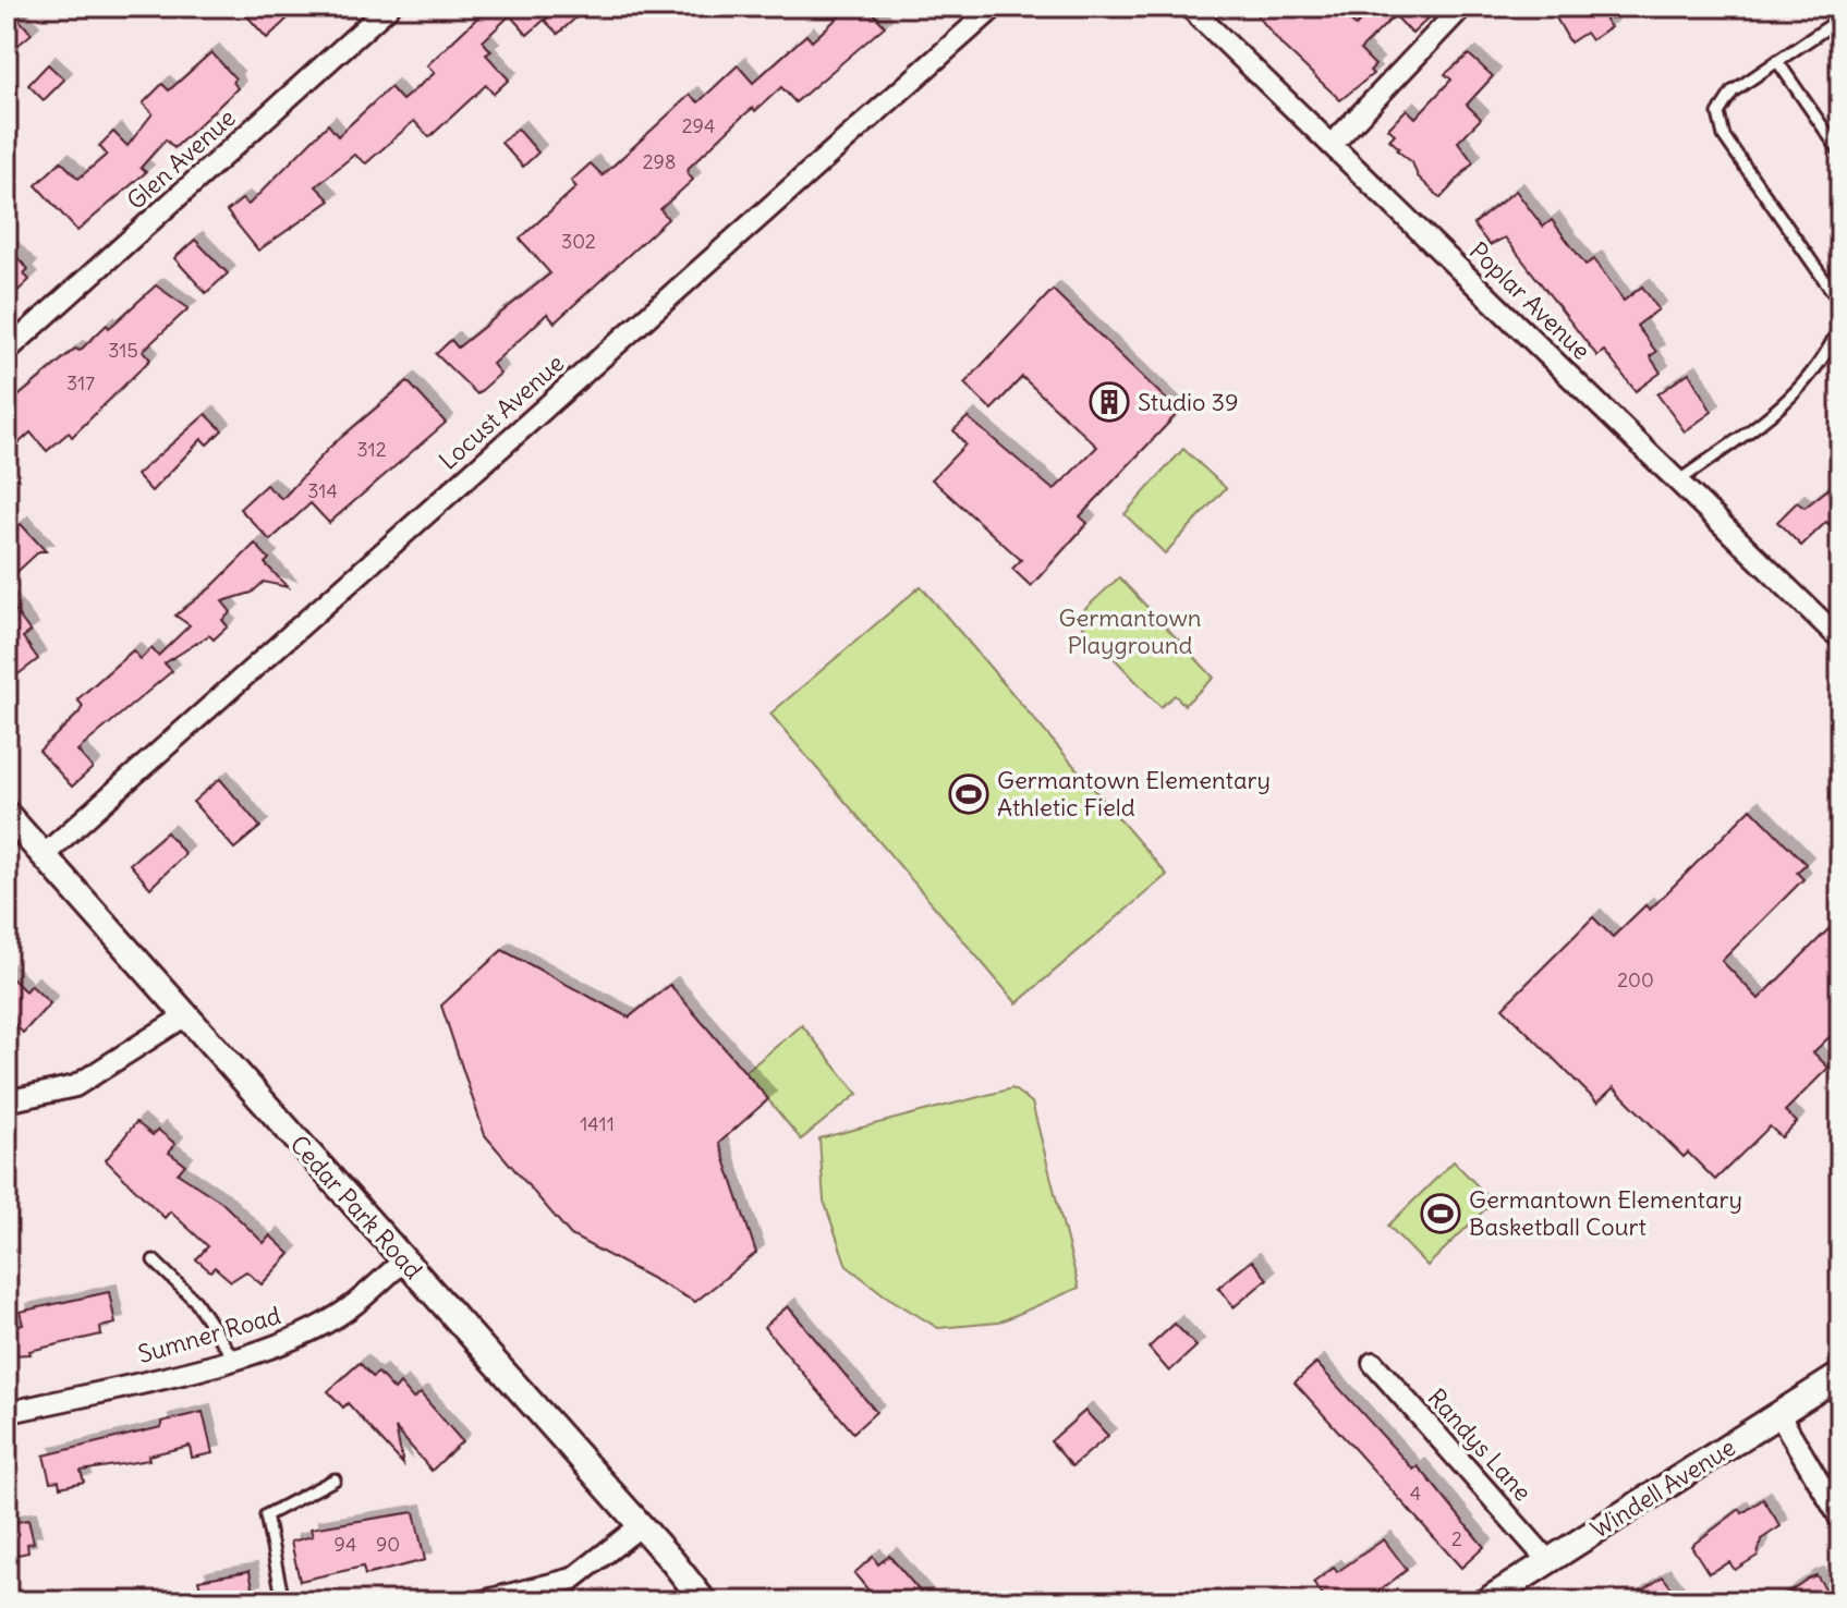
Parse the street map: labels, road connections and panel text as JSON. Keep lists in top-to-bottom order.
{
  "streets": {
    "street": [
      "Glen Avenue",
      "Poplar Avenue",
      "Locust Avenue",
      "Cedar Park Road",
      "Sumner Road",
      "Randys Lane",
      "Windell Avenue"
    ]
  },
  "crossings": [
    ["Locust Avenue", "Cedar Park Road"],
    ["Cedar Park Road", "Sumner Road"],
    ["Randys Lane", "Windell Avenue"]
  ],
  "parks": ["Germantown Playground"],
  "places": {
    "building": ["Studio 39"],
    "sports": ["Germantown Elementary Athletic Field", "Germantown Elementary Basketball Court"]
  },
  "house_numbers": [
    "294",
    "298",
    "302",
    "315",
    "317",
    "312",
    "314",
    "200",
    "1411",
    "4",
    "2",
    "94",
    "90"
  ]
}
